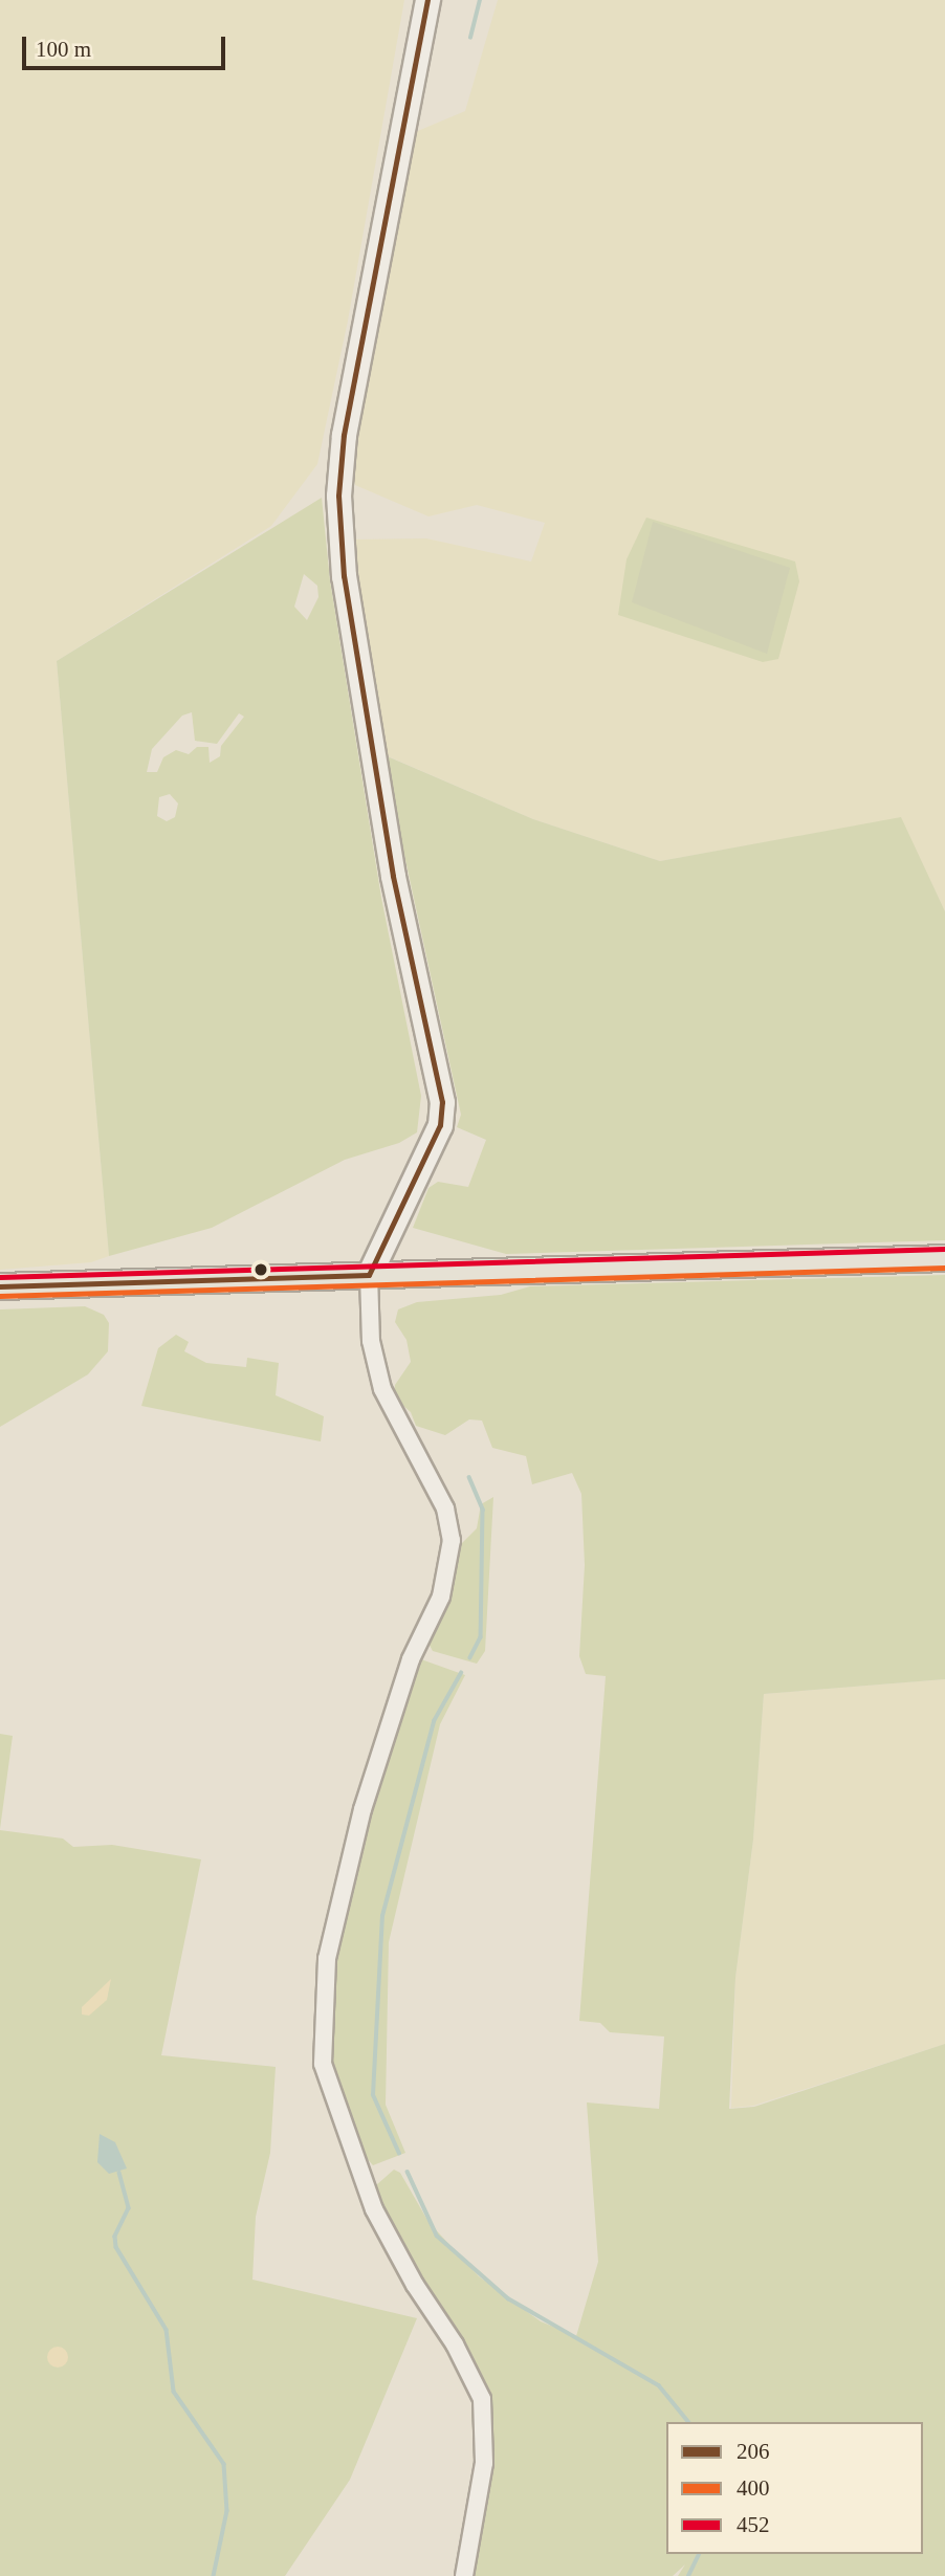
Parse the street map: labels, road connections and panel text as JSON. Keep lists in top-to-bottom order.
{
  "lines": ["transit line 206", "transit line 452", "transit line 400"],
  "legend": ["206", "400", "452"],
  "scale_bar": "100 m"
}
